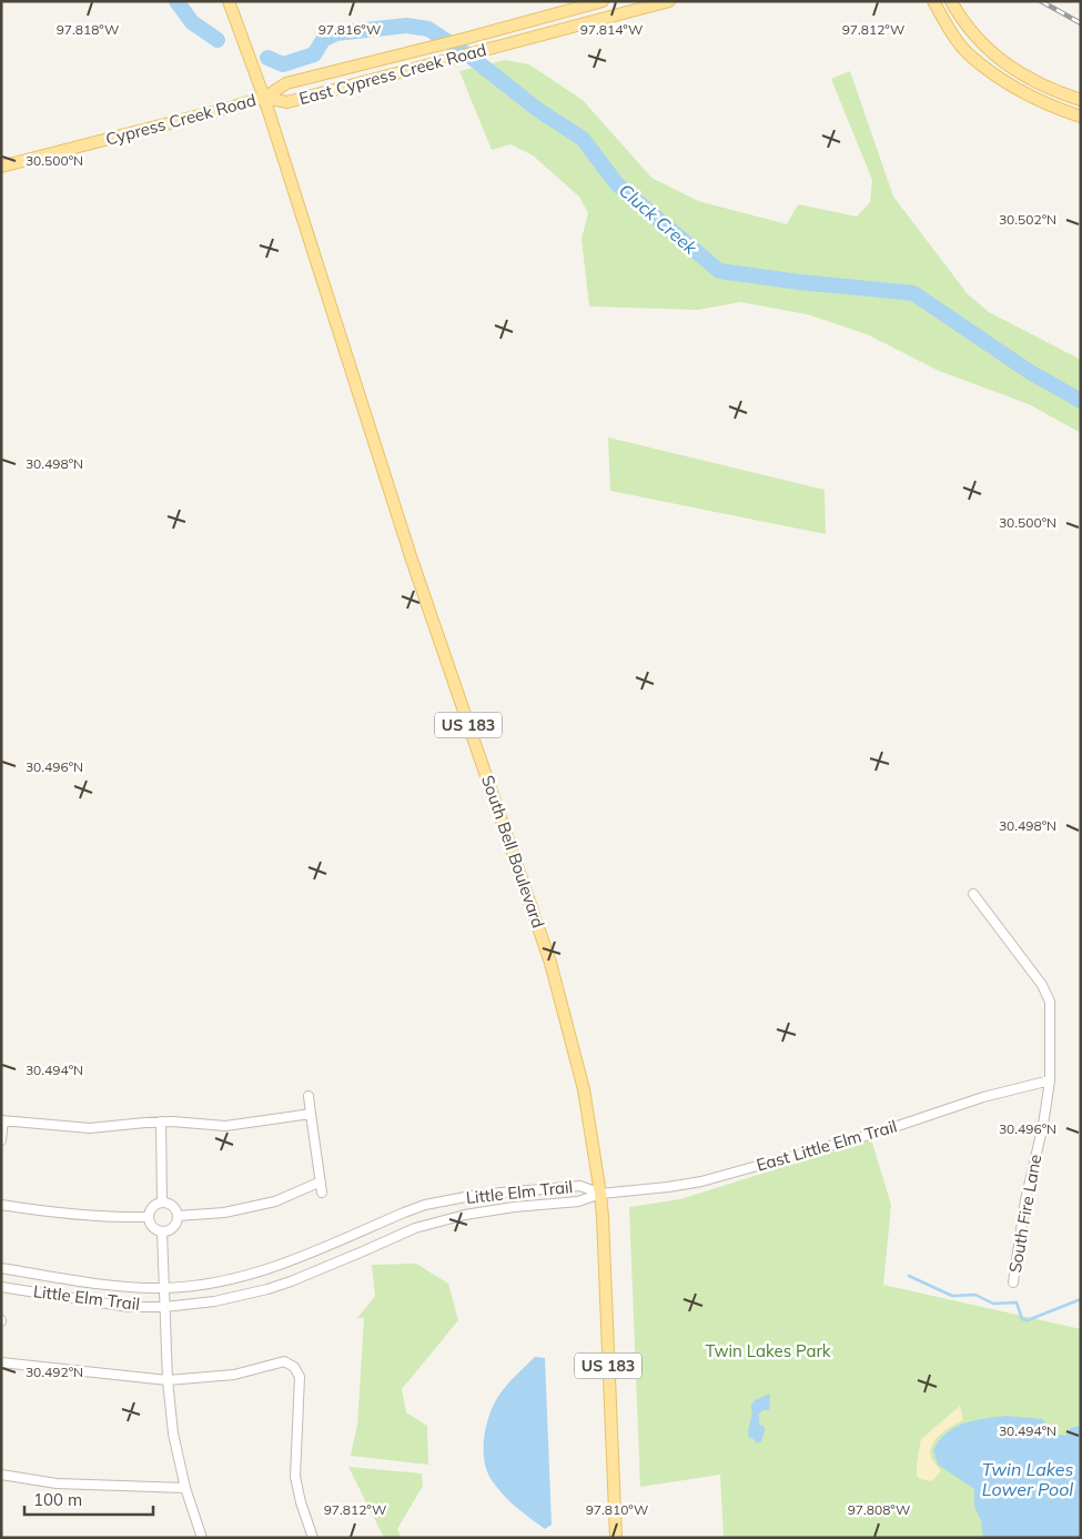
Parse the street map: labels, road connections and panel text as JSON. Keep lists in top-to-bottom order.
{
  "streets": {
    "main road": [
      "East Cypress Creek Road",
      "Cypress Creek Road",
      "US 183",
      "South Bell Boulevard"
    ],
    "street": ["East Little Elm Trail", "Little Elm Trail", "South Fire Lane"]
  },
  "crossings": [
    ["East Cypress Creek Road", "Cypress Creek Road"],
    ["East Cypress Creek Road", "US 183"],
    ["East Cypress Creek Road", "South Bell Boulevard"],
    ["Cypress Creek Road", "US 183"],
    ["Cypress Creek Road", "South Bell Boulevard"],
    ["US 183", "South Bell Boulevard"],
    ["South Bell Boulevard", "East Little Elm Trail"],
    ["South Bell Boulevard", "Little Elm Trail"],
    ["East Little Elm Trail", "Little Elm Trail"],
    ["East Little Elm Trail", "South Fire Lane"]
  ],
  "water": ["Cluck Creek", "Twin Lakes Lower Pool"],
  "parks": ["Twin Lakes Park"],
  "scale_bar": "100 m",
  "coordinates": [
    "97.818°W",
    "97.816°W",
    "97.814°W",
    "97.812°W",
    "30.500°N",
    "30.502°N",
    "30.498°N",
    "30.496°N",
    "30.494°N",
    "30.492°N",
    "97.810°W",
    "97.808°W"
  ]
}
